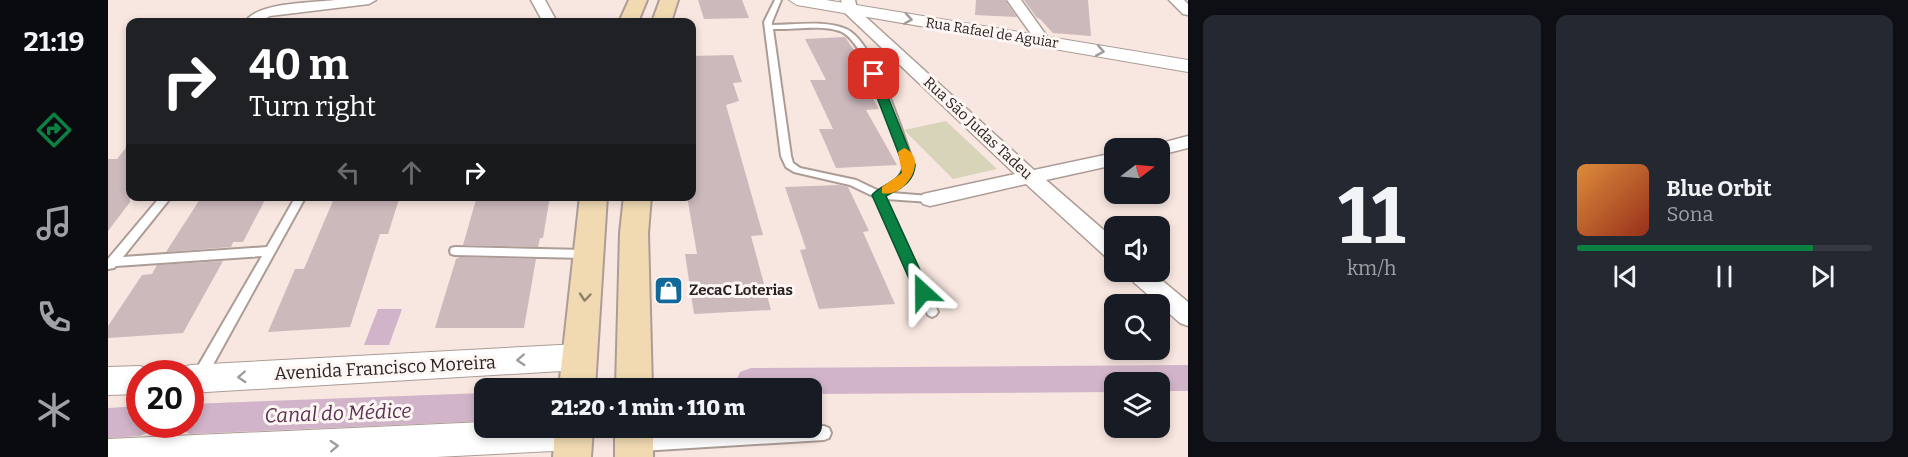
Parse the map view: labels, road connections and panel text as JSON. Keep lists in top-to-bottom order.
{
  "streets": {
    "street": ["Rua Rafael de Aguiar", "Rua São Judas Tadeu", "Avenida Francisco Moreira"]
  },
  "crossings": [
    ["Rua Rafael de Aguiar", "Rua São Judas Tadeu"]
  ],
  "water": ["Canal do Médice"],
  "places": {
    "shop": ["ZecaC Loterias"]
  },
  "north": "right",
  "page": {
    "tabs": "21:19",
    "tile": ["11", "km/h"],
    "turn": ["40 m", "Turn right"],
    "song": ["Blue Orbit", "Sona"],
    "limit": "20",
    "trip": "21:20 · 1 min · 110 m"
  }
}
